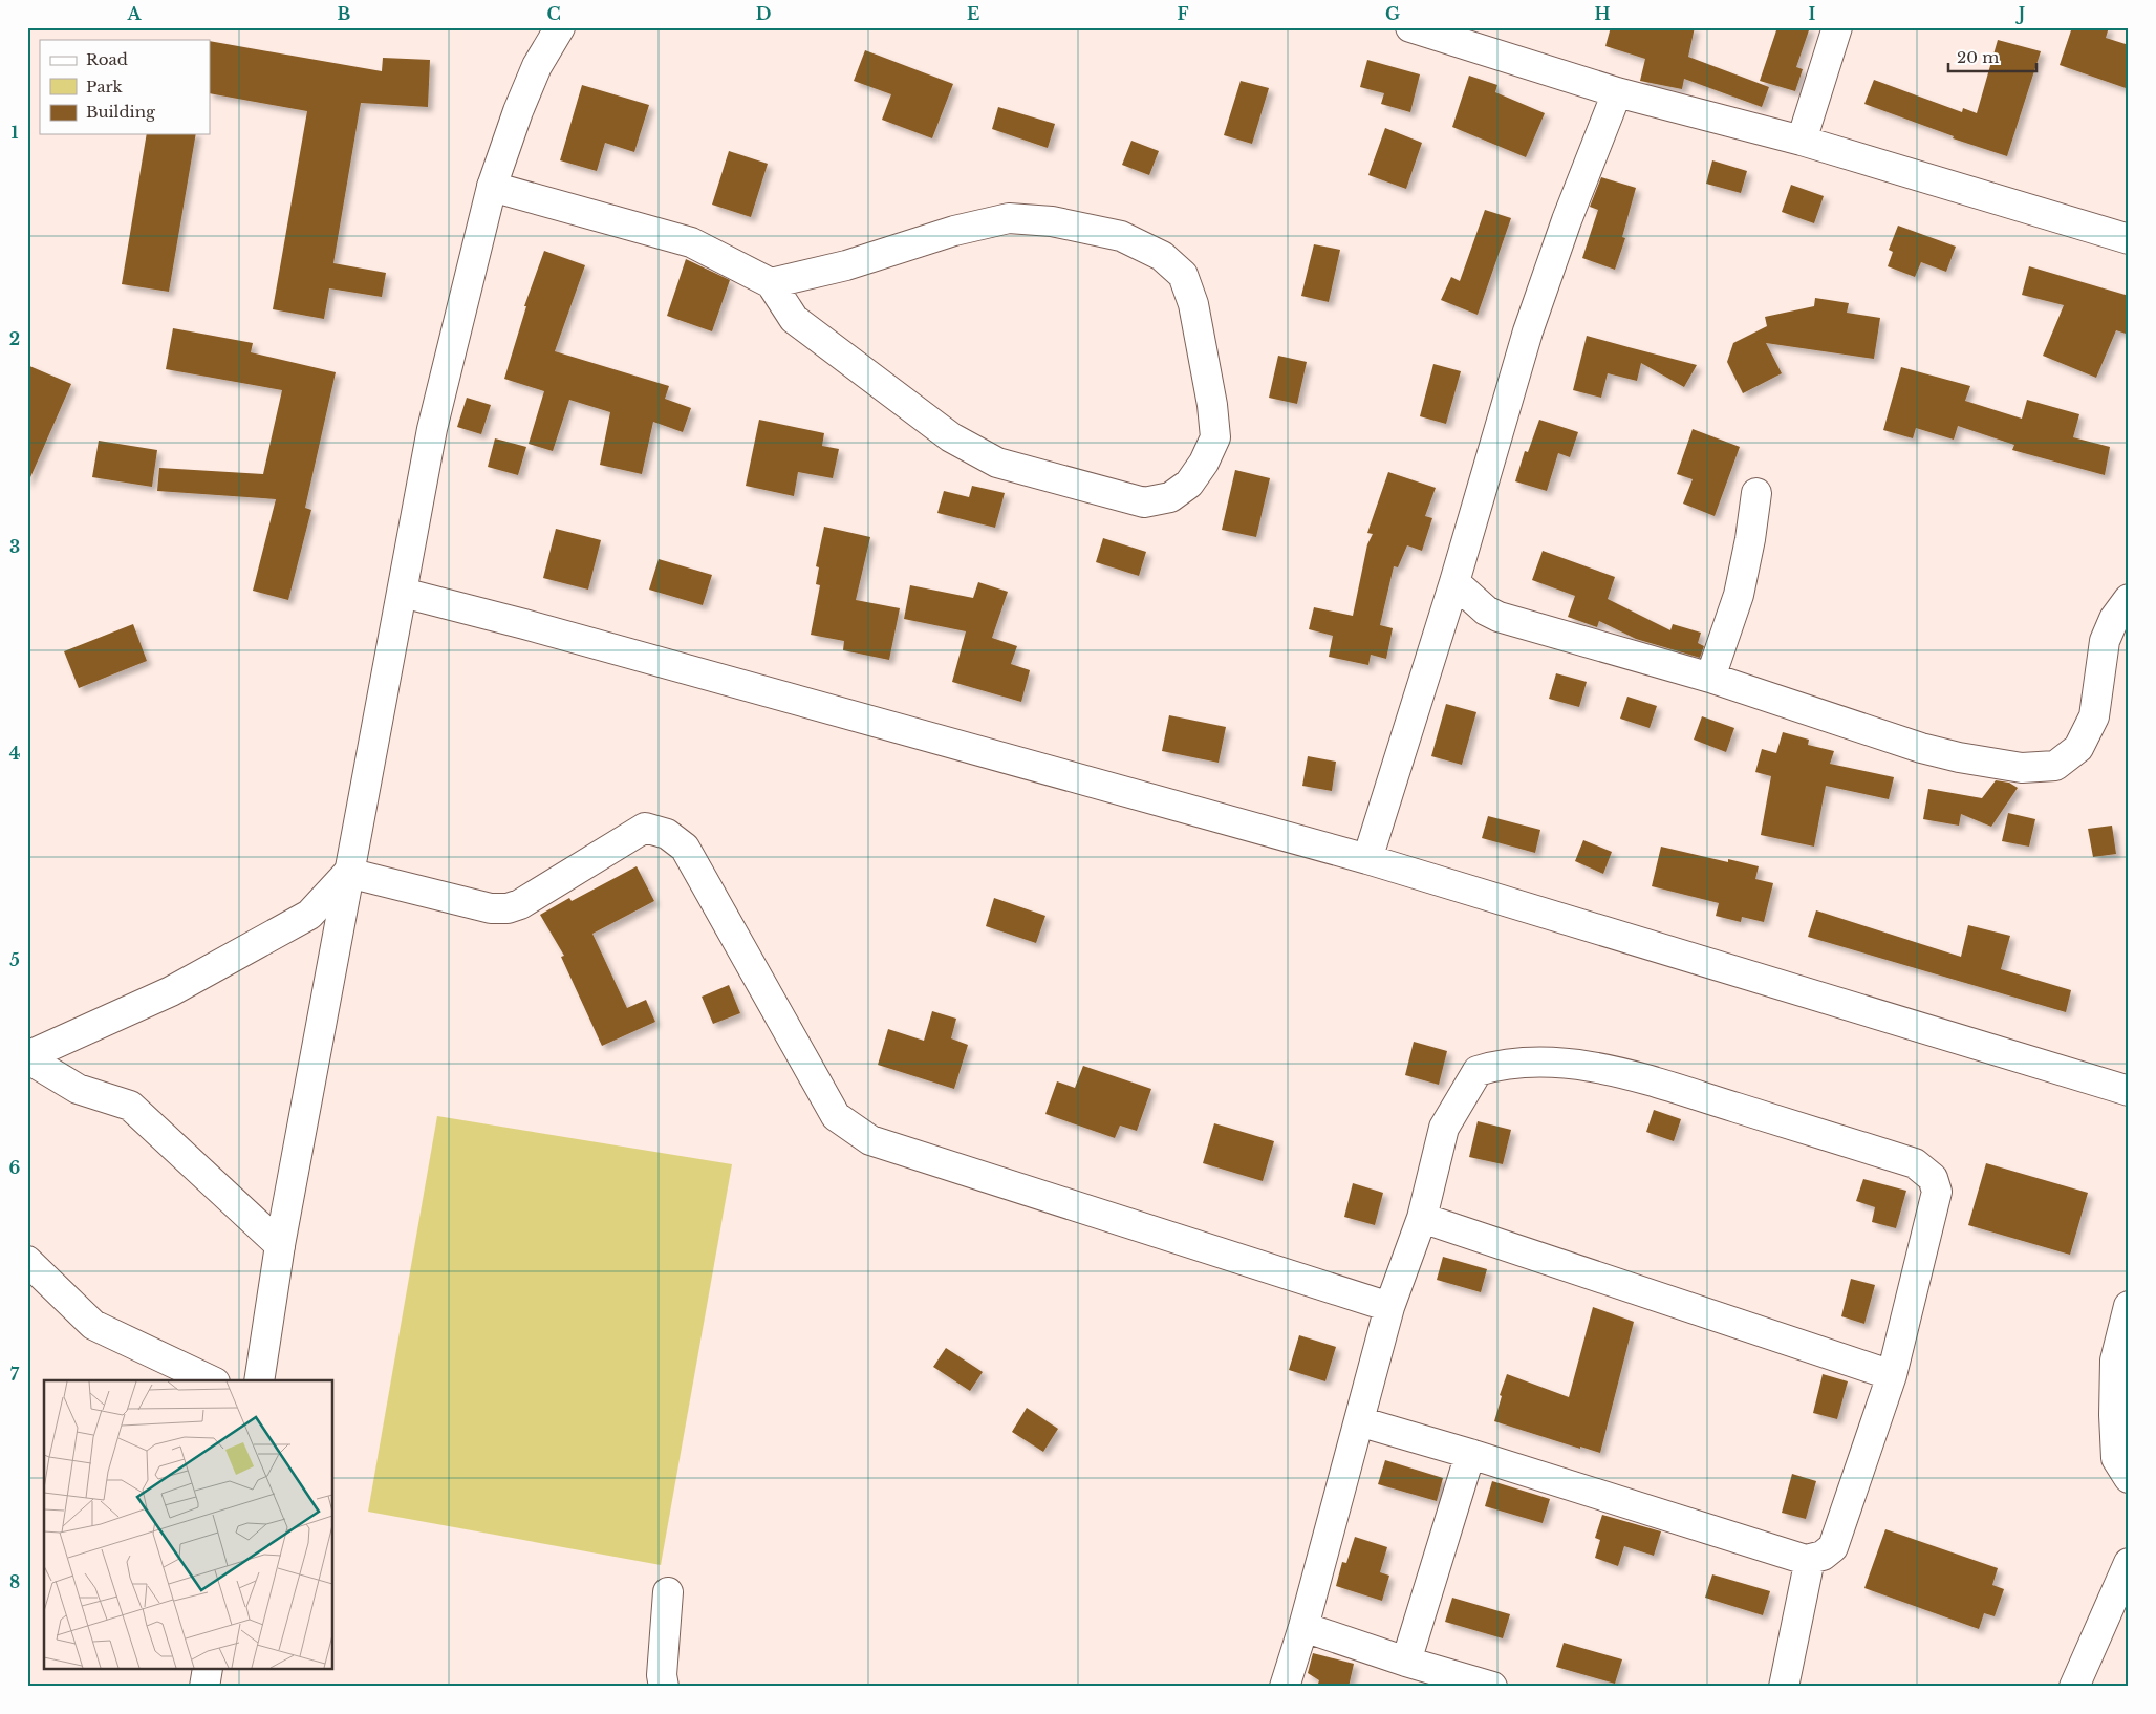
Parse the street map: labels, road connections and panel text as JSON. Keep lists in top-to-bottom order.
{
  "legend": ["Road", "Park", "Building"],
  "scale_bar": "20 m",
  "grid": {
    "columns": [
      "A",
      "B",
      "C",
      "D",
      "E",
      "F",
      "G",
      "H",
      "I",
      "J"
    ],
    "rows": [
      "1",
      "2",
      "3",
      "4",
      "5",
      "6",
      "7",
      "8"
    ]
  }
}
